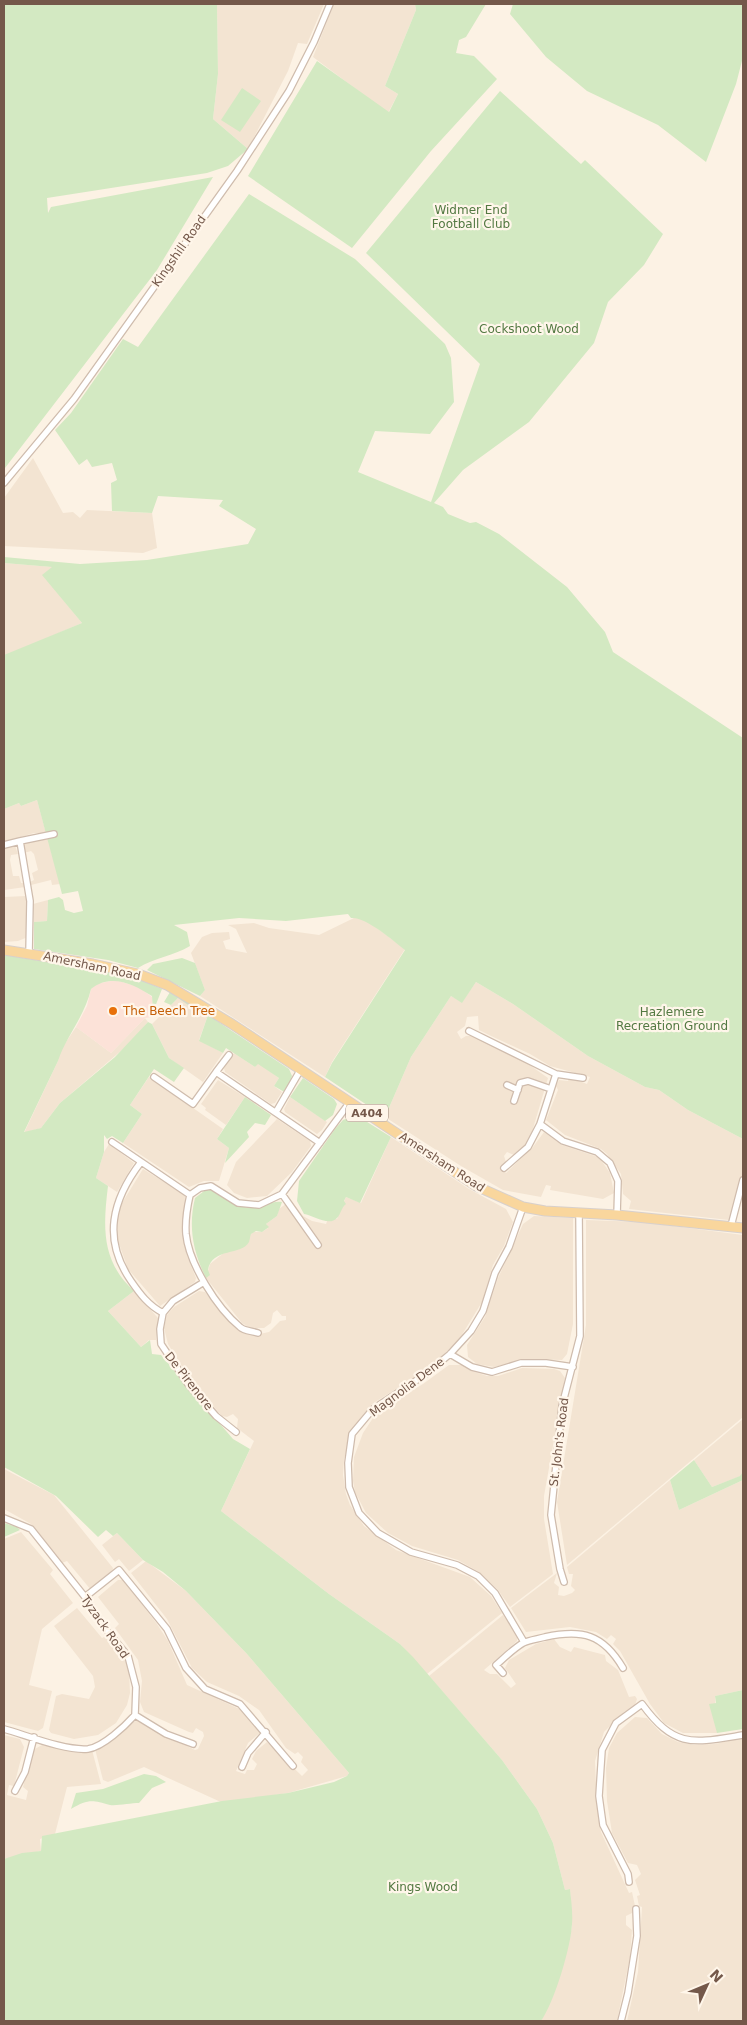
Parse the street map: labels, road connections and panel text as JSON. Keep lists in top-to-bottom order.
{
  "streets": {
    "main road": ["Amersham Road", "A404"],
    "street": [
      "Kingshill Road",
      "De Pirenore",
      "Magnolia Dene",
      "St. John's Road",
      "Tyzack Road"
    ]
  },
  "crossings": [
    ["Amersham Road", "Magnolia Dene"],
    ["Amersham Road", "St. John's Road"]
  ],
  "parks": [
    "Widmer End Football Club",
    "Cockshoot Wood",
    "Hazlemere Recreation Ground",
    "Kings Wood"
  ],
  "places": ["The Beech Tree"],
  "north": "top right"
}
